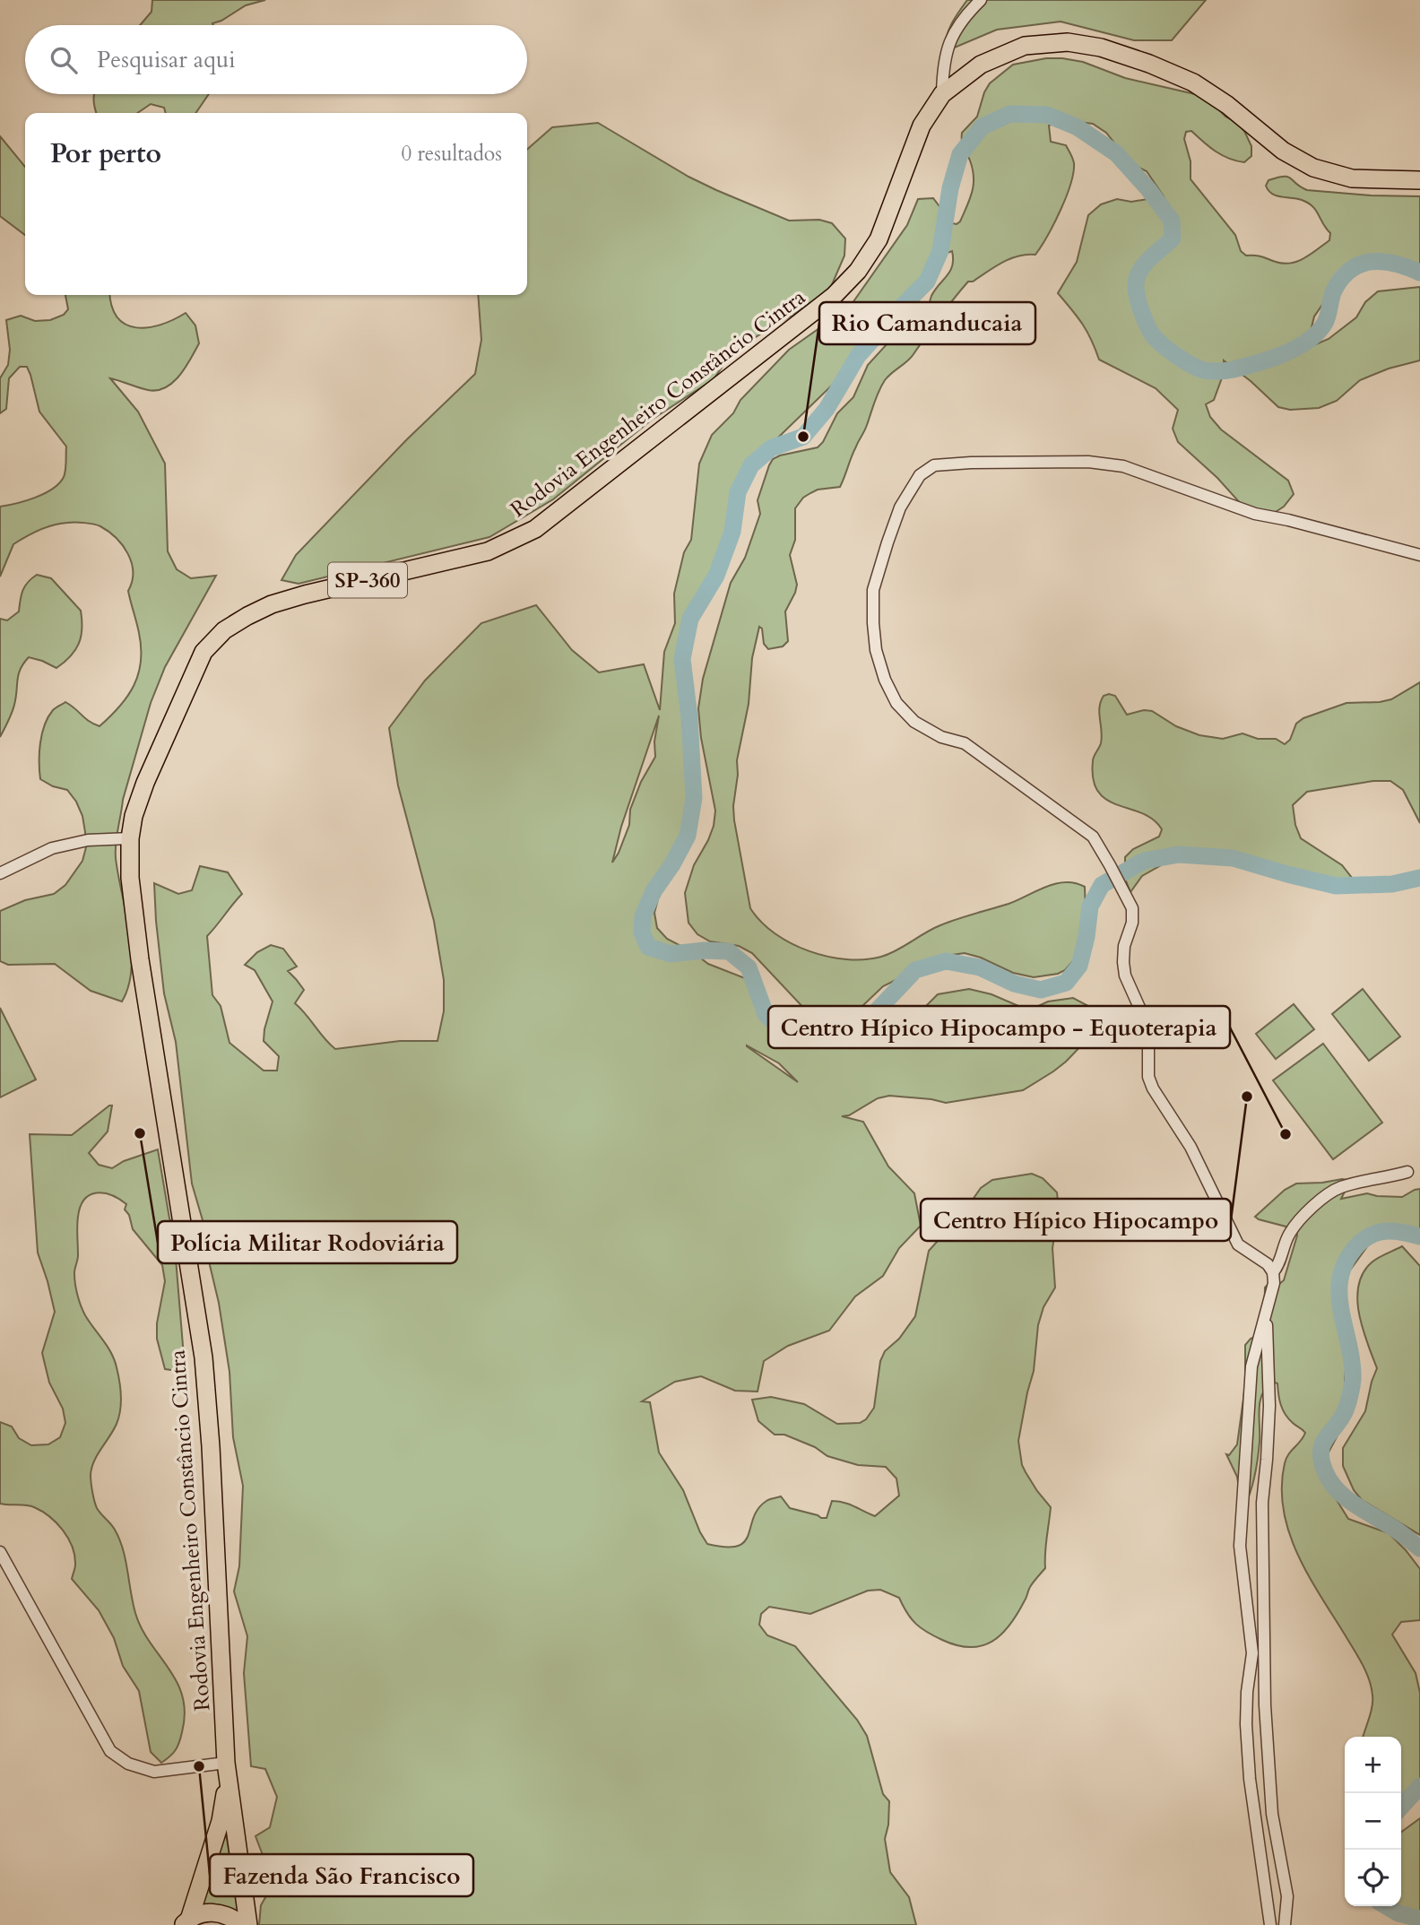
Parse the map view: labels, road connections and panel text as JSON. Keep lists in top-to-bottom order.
{
  "streets": {
    "main road": ["Rodovia Engenheiro Constâncio Cintra", "SP-360"]
  },
  "crossings": [
    ["Rodovia Engenheiro Constâncio Cintra", "SP-360"]
  ],
  "places": [
    "Rio Camanducaia",
    "Centro Hípico Hipocampo",
    "Polícia Militar Rodoviária",
    "Centro Hípico Hipocampo - Equoterapia",
    "Fazenda São Francisco"
  ],
  "page": {
    "search": "Pesquisar aqui",
    "heading": ["Por perto", "0 resultados"],
    "map_buttons": ["+", "−"]
  }
}
